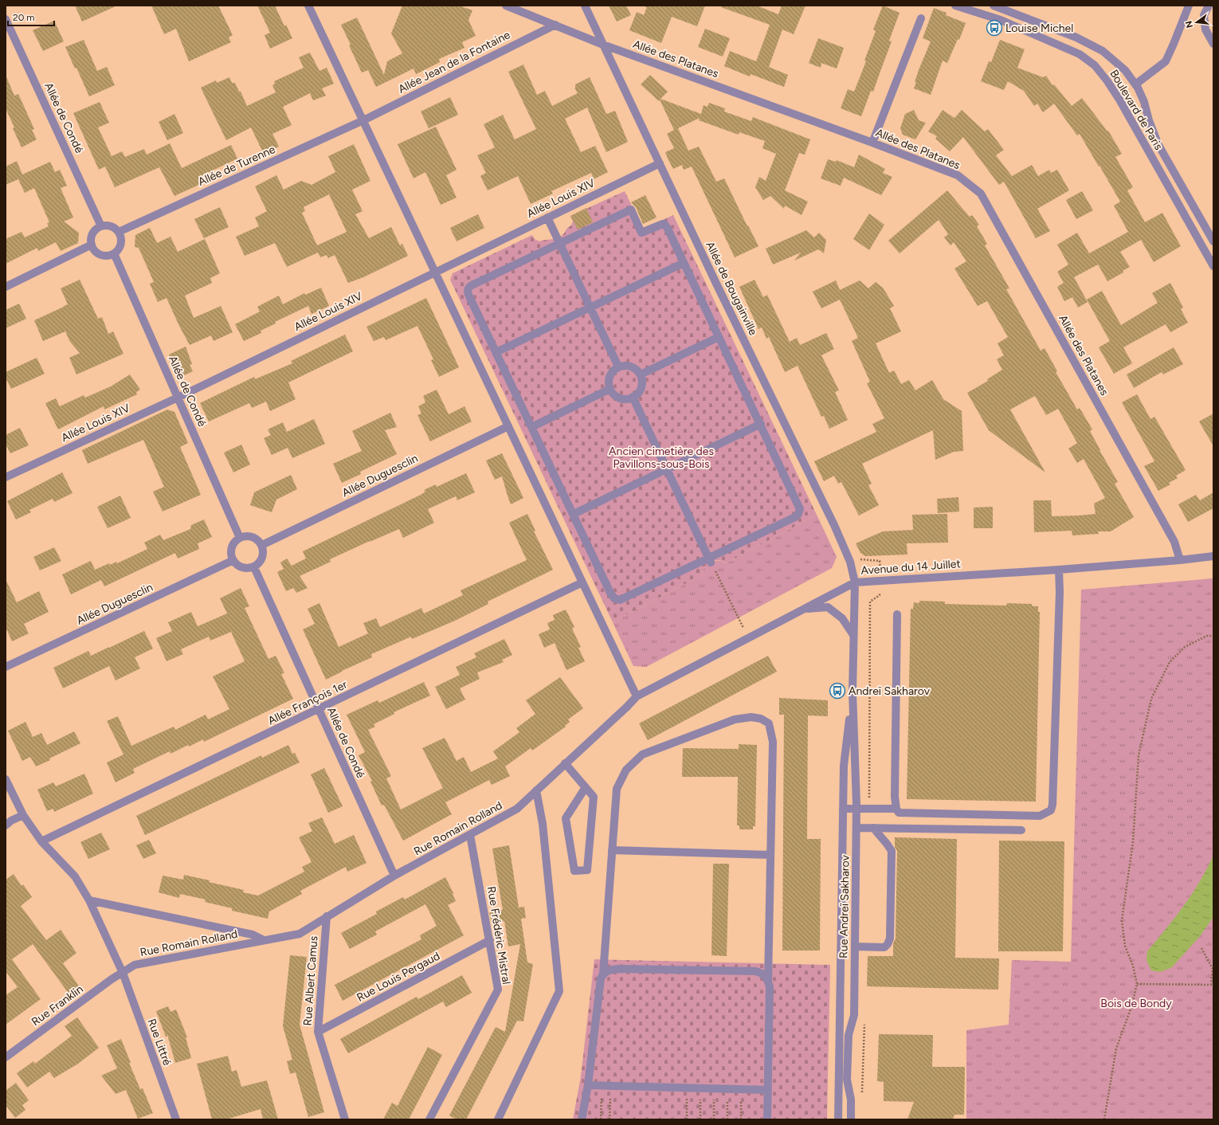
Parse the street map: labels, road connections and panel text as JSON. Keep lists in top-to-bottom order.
{
  "streets": {
    "street": [
      "Allée des Platanes",
      "Allée Jean de la Fontaine",
      "Boulevard de Paris",
      "Allée de Condé",
      "Allée de Turenne",
      "Allée Louis XIV",
      "Allée de Bougainville",
      "Allée Duguesclin",
      "Avenue du 14 Juillet",
      "Allée François 1er",
      "Rue Romain Rolland",
      "Rue Andreï Sakharov",
      "Rue Frédéric Mistral",
      "Rue Louis Pergaud",
      "Rue Albert Camus",
      "Rue Franklin",
      "Rue Littré"
    ]
  },
  "crossings": [
    ["Allée des Platanes", "Allée Jean de la Fontaine"],
    ["Allée des Platanes", "Allée de Bougainville"],
    ["Allée des Platanes", "Avenue du 14 Juillet"],
    ["Allée Jean de la Fontaine", "Allée de Turenne"],
    ["Allée de Condé", "Allée de Turenne"],
    ["Allée de Condé", "Allée Louis XIV"],
    ["Allée de Condé", "Allée Duguesclin"],
    ["Allée de Condé", "Allée François 1er"],
    ["Allée de Condé", "Rue Romain Rolland"],
    ["Allée Louis XIV", "Allée de Bougainville"],
    ["Allée de Bougainville", "Avenue du 14 Juillet"],
    ["Allée de Bougainville", "Rue Andreï Sakharov"],
    ["Avenue du 14 Juillet", "Rue Romain Rolland"],
    ["Avenue du 14 Juillet", "Rue Andreï Sakharov"],
    ["Rue Romain Rolland", "Rue Frédéric Mistral"],
    ["Rue Romain Rolland", "Rue Albert Camus"],
    ["Rue Romain Rolland", "Rue Franklin"],
    ["Rue Romain Rolland", "Rue Littré"],
    ["Rue Frédéric Mistral", "Rue Louis Pergaud"],
    ["Rue Louis Pergaud", "Rue Albert Camus"],
    ["Rue Franklin", "Rue Littré"]
  ],
  "parks": ["Ancien cimetière des Pavillons-sous-Bois", "Bois de Bondy"],
  "places": {
    "bus stop": ["Louise Michel", "Andreï Sakharov"]
  },
  "scale_bar": "20 m",
  "north": "left"
}
